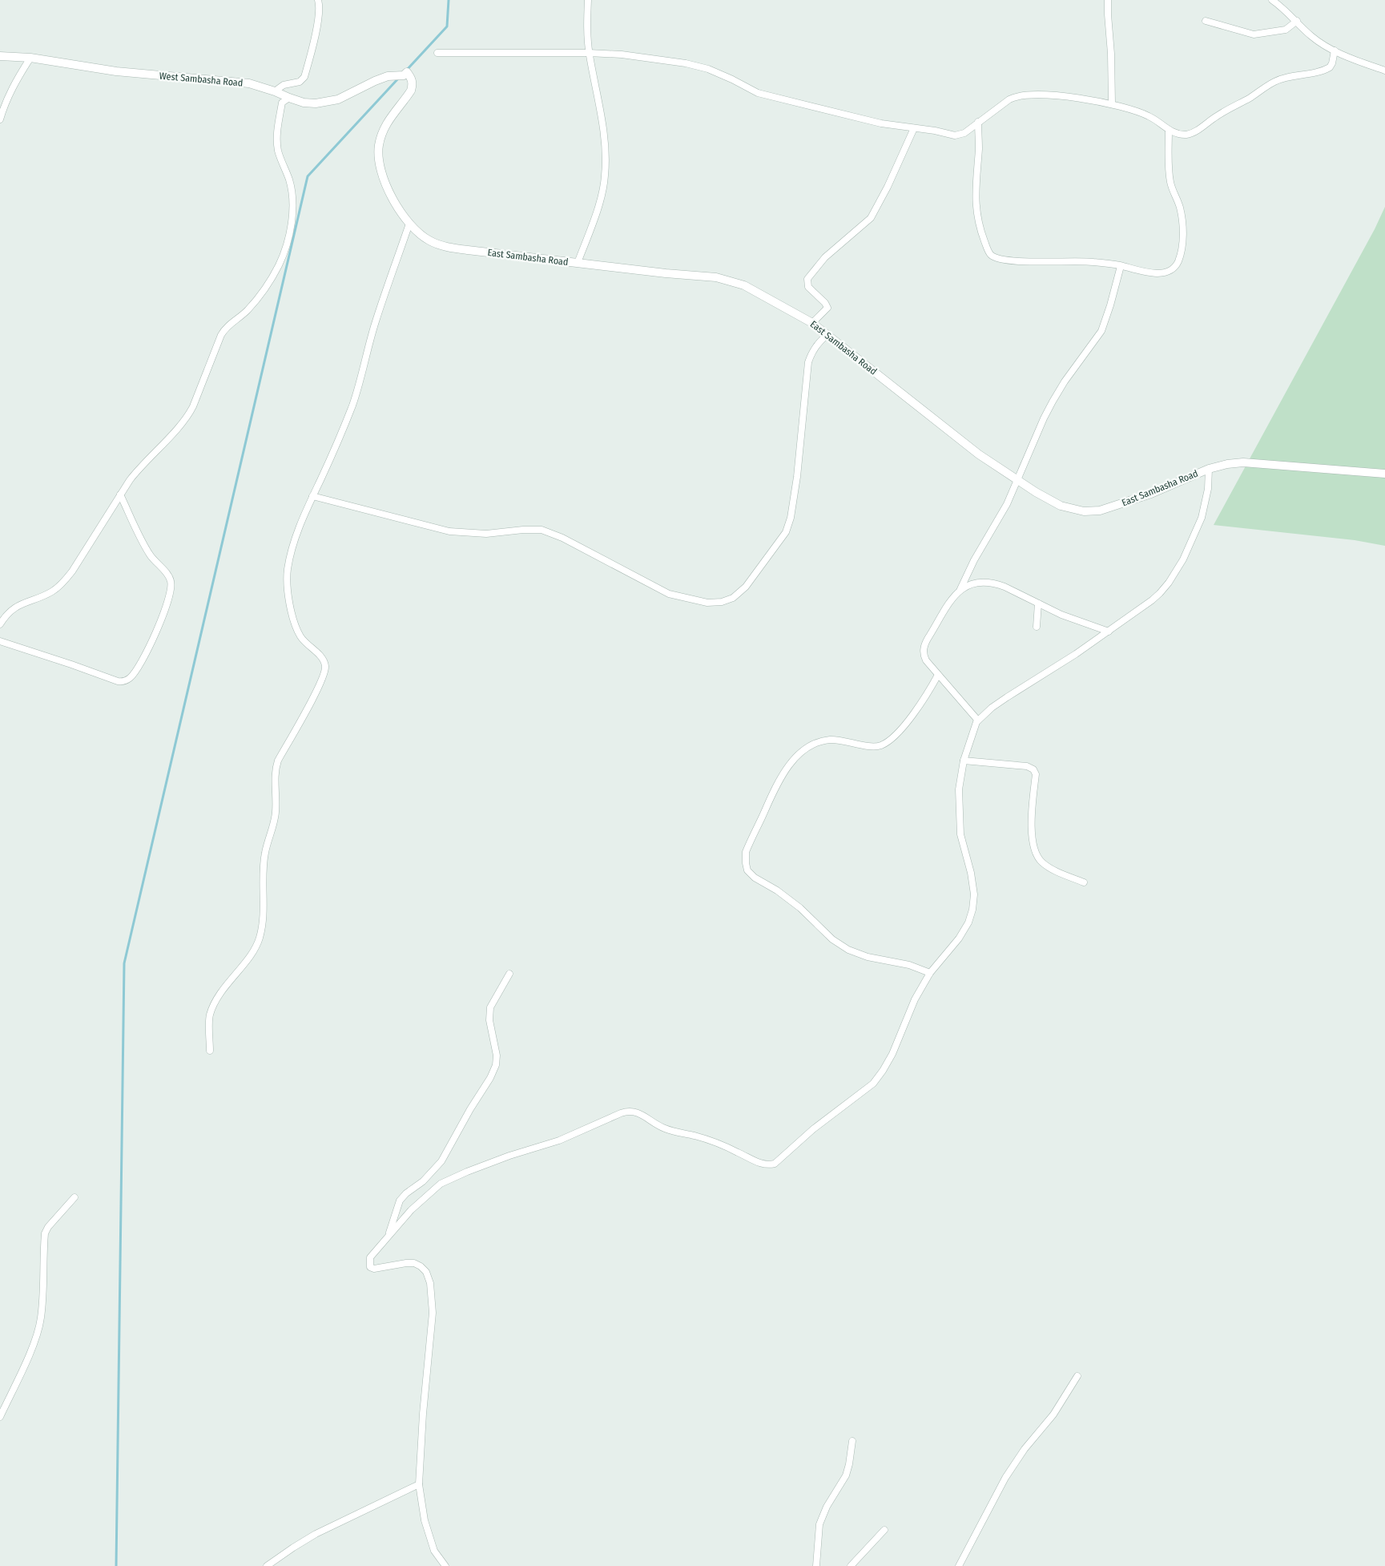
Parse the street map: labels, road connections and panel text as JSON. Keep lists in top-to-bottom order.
{
  "streets": {
    "street": ["West Sambasha Road", "East Sambasha Road"]
  },
  "crossings": [
    ["West Sambasha Road", "East Sambasha Road"]
  ]
}
